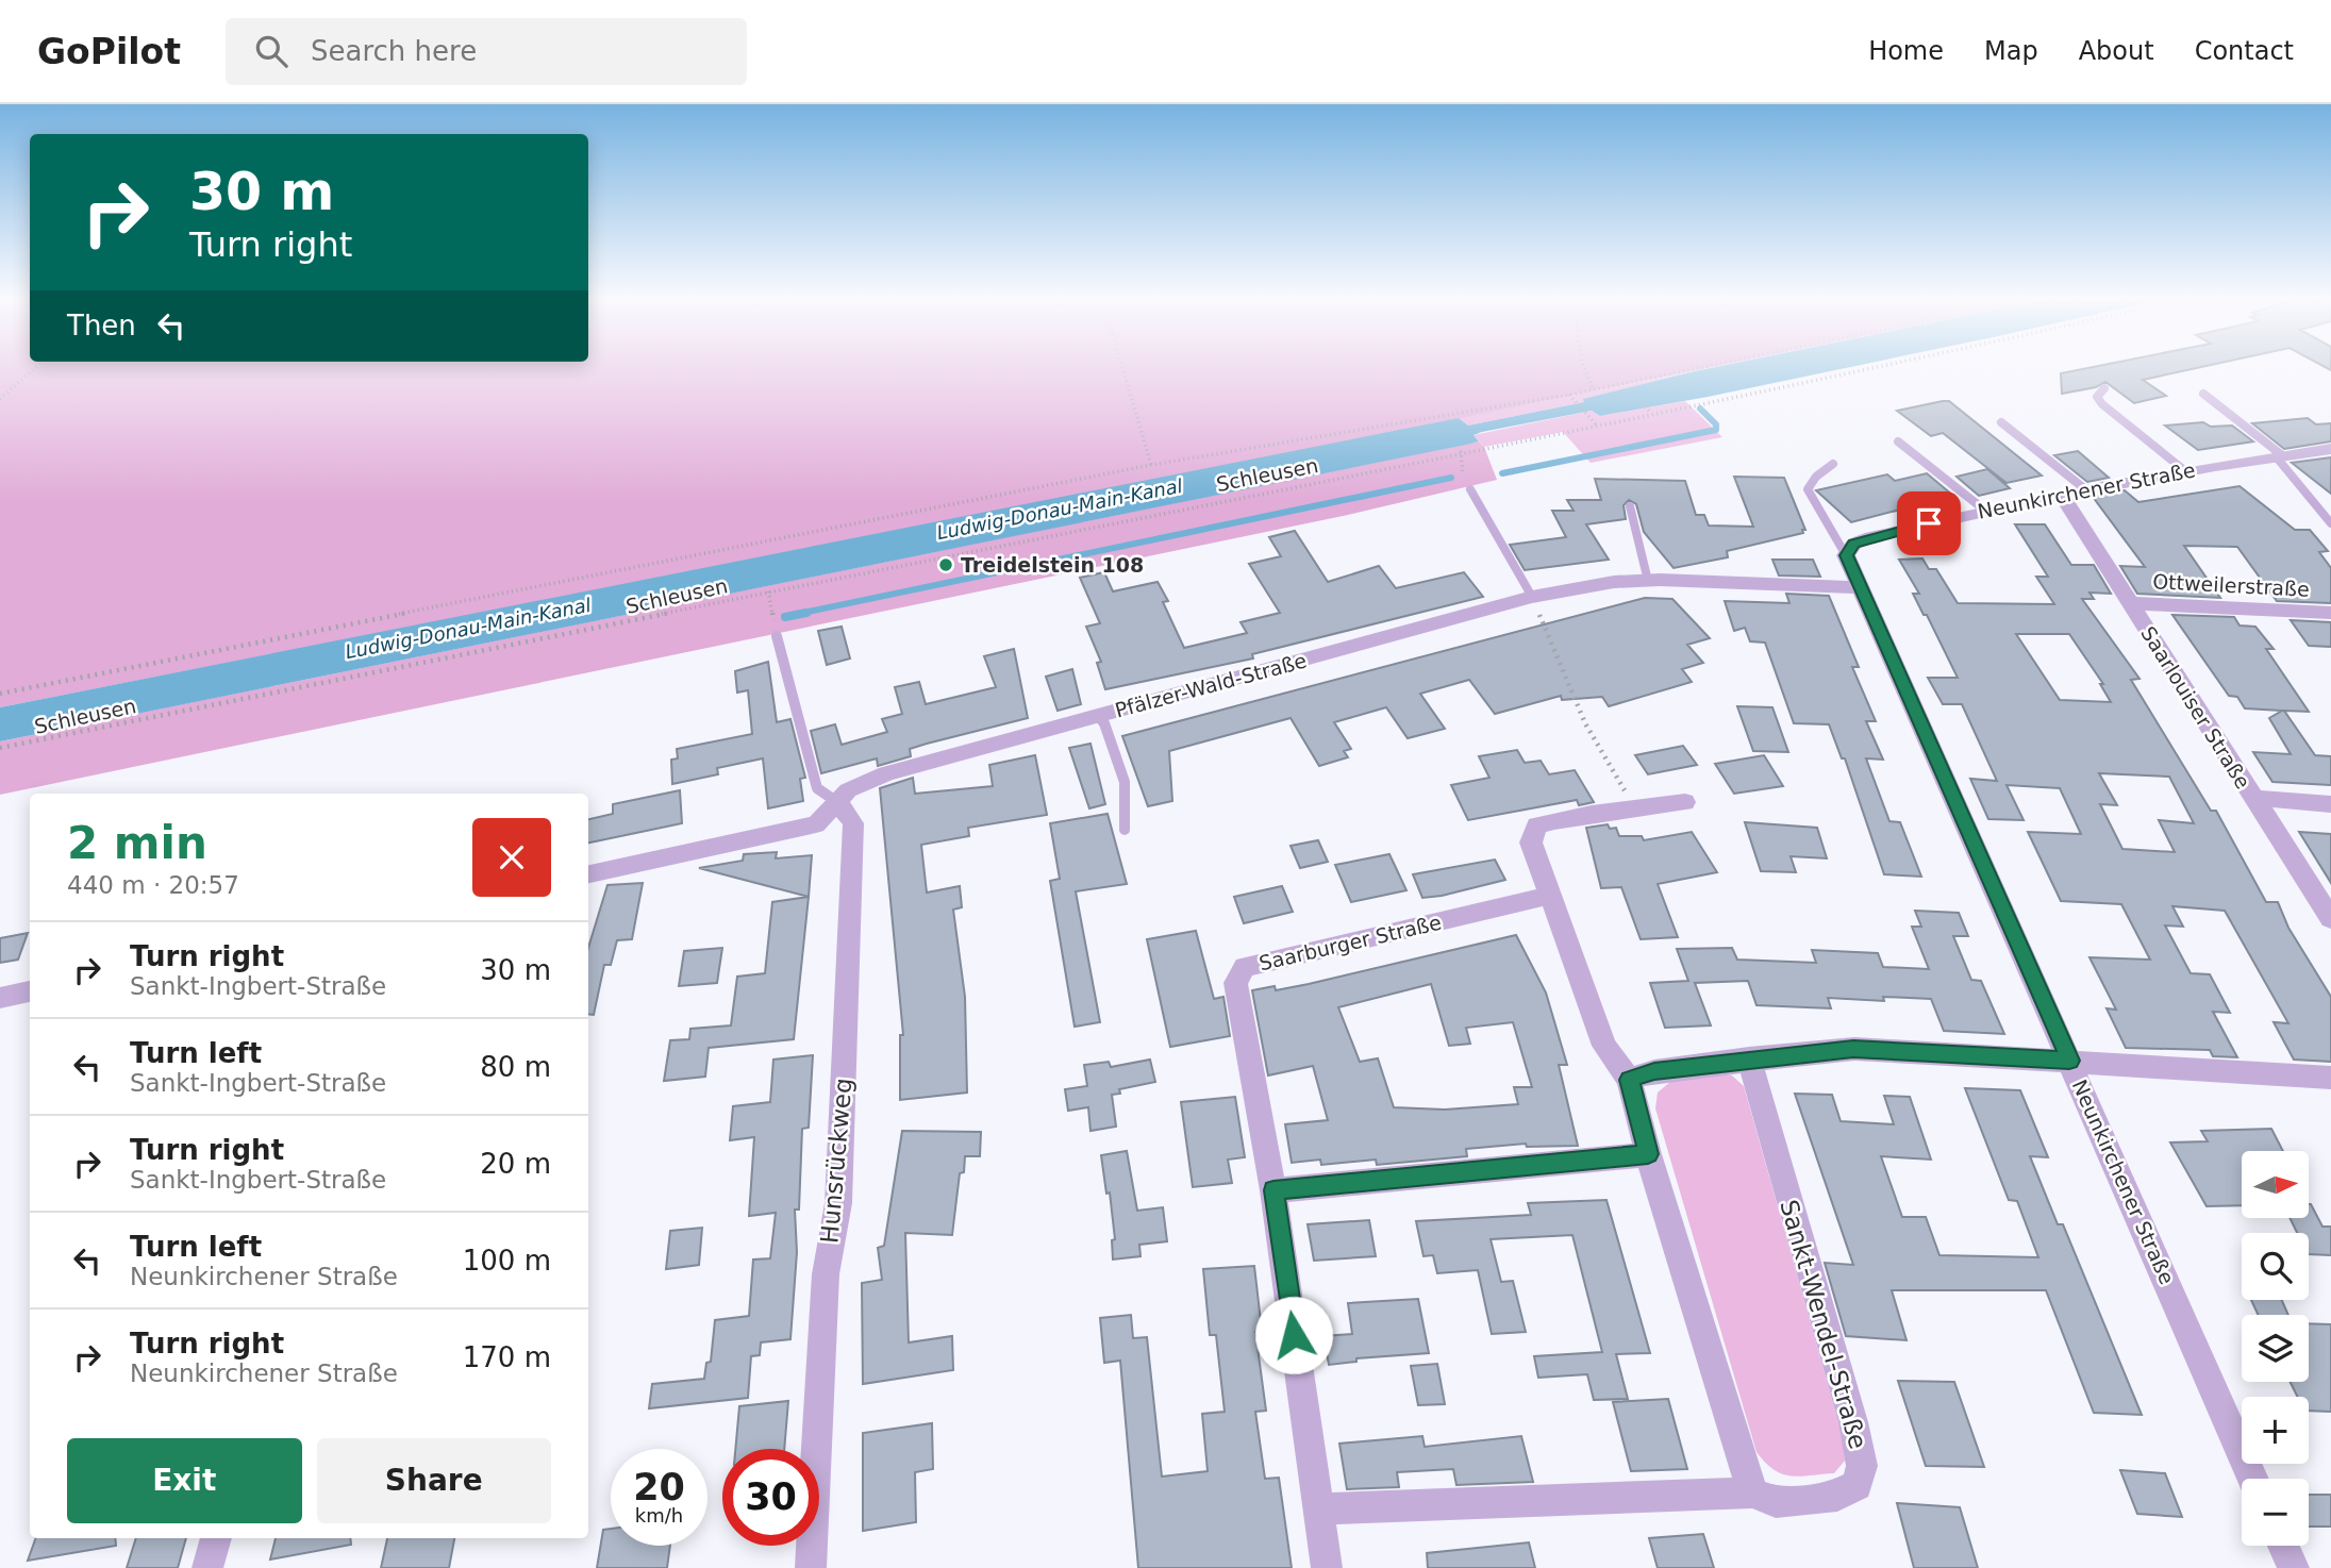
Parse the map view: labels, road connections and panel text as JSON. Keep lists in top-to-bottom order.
{
  "streets": {
    "street": [
      "Neunkirchener Straße",
      "Ottweilerstraße",
      "Pfälzer-Wald-Straße",
      "Saarlouiser Straße",
      "Saarburger Straße",
      "Hunsrückweg",
      "Sankt-Wendel-Straße"
    ],
    "path": ["Schleusen"]
  },
  "crossings": [
    ["Neunkirchener Straße", "Pfälzer-Wald-Straße"],
    ["Neunkirchener Straße", "Saarlouiser Straße"],
    ["Ottweilerstraße", "Saarlouiser Straße"],
    ["Pfälzer-Wald-Straße", "Hunsrückweg"]
  ],
  "water": ["Ludwig-Donau-Main-Kanal"],
  "places": ["Treidelstein 108"],
  "north": "right",
  "page": {
    "header": "GoPilot",
    "search": "Search here",
    "nav": [
      "Home",
      "Map",
      "About",
      "Contact"
    ],
    "turn": ["30 m", "Turn right"],
    "then": "Then",
    "heading": ["2 min", "440 m · 20:57"],
    "list": [
      {
        "name": "Turn right",
        "note": "Sankt-Ingbert-Straße",
        "value": "30 m"
      },
      {
        "name": "Turn left",
        "note": "Sankt-Ingbert-Straße",
        "value": "80 m"
      },
      {
        "name": "Turn right",
        "note": "Sankt-Ingbert-Straße",
        "value": "20 m"
      },
      {
        "name": "Turn left",
        "note": "Neunkirchener Straße",
        "value": "100 m"
      },
      {
        "name": "Turn right",
        "note": "Neunkirchener Straße",
        "value": "170 m"
      }
    ],
    "map_buttons": ["+", "−"],
    "buttons": ["Exit", "Share"],
    "speed": "20 km/h",
    "limit": "30"
  }
}
